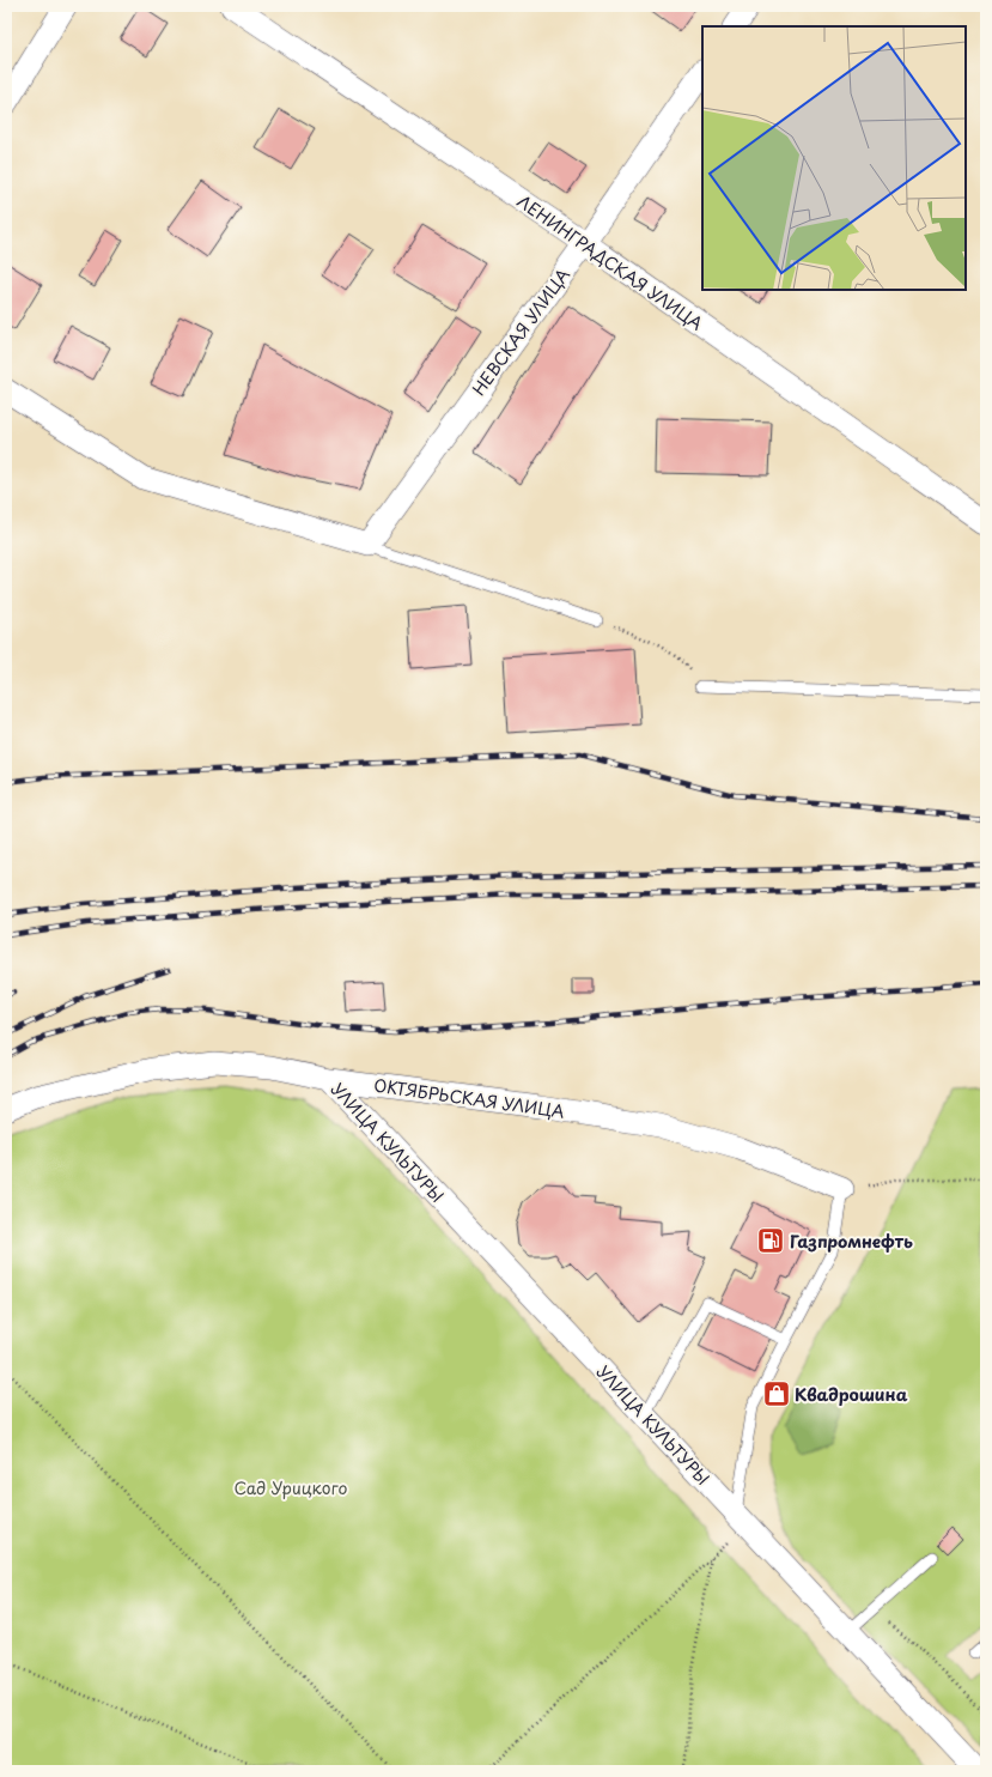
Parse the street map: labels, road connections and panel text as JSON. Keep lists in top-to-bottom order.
{
  "streets": {
    "street": [
      "ЛЕНИНГРАДСКАЯ УЛИЦА",
      "НЕВСКАЯ УЛИЦА",
      "ОКТЯБРЬСКАЯ УЛИЦА",
      "УЛИЦА КУЛЬТУРЫ"
    ]
  },
  "crossings": [
    ["ЛЕНИНГРАДСКАЯ УЛИЦА", "НЕВСКАЯ УЛИЦА"],
    ["ОКТЯБРЬСКАЯ УЛИЦА", "УЛИЦА КУЛЬТУРЫ"]
  ],
  "parks": ["Сад Урицкого"],
  "places": {
    "fuel station": ["Газпромнефть"],
    "shop": ["Квадрошина"]
  }
}
